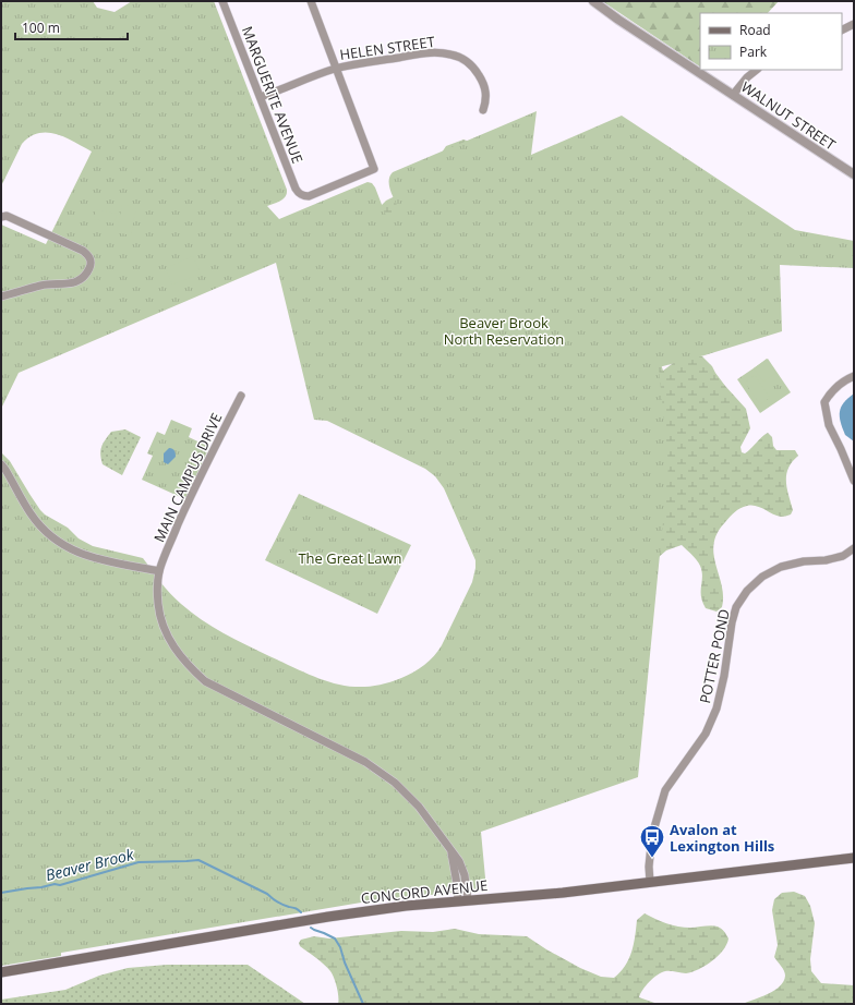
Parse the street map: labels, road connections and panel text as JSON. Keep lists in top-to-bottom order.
{
  "streets": {
    "main road": ["CONCORD AVENUE"],
    "street": [
      "HELEN STREET",
      "MARGUERITE AVENUE",
      "WALNUT STREET",
      "MAIN CAMPUS DRIVE",
      "POTTER POND"
    ]
  },
  "crossings": [
    ["HELEN STREET", "MARGUERITE AVENUE"],
    ["MAIN CAMPUS DRIVE", "CONCORD AVENUE"],
    ["POTTER POND", "CONCORD AVENUE"]
  ],
  "water": ["Beaver Brook"],
  "parks": ["Beaver Brook North Reservation", "The Great Lawn"],
  "places": {
    "bus stop": ["Avalon at Lexington Hills"]
  },
  "legend": ["Road", "Park"],
  "scale_bar": "100 m"
}
